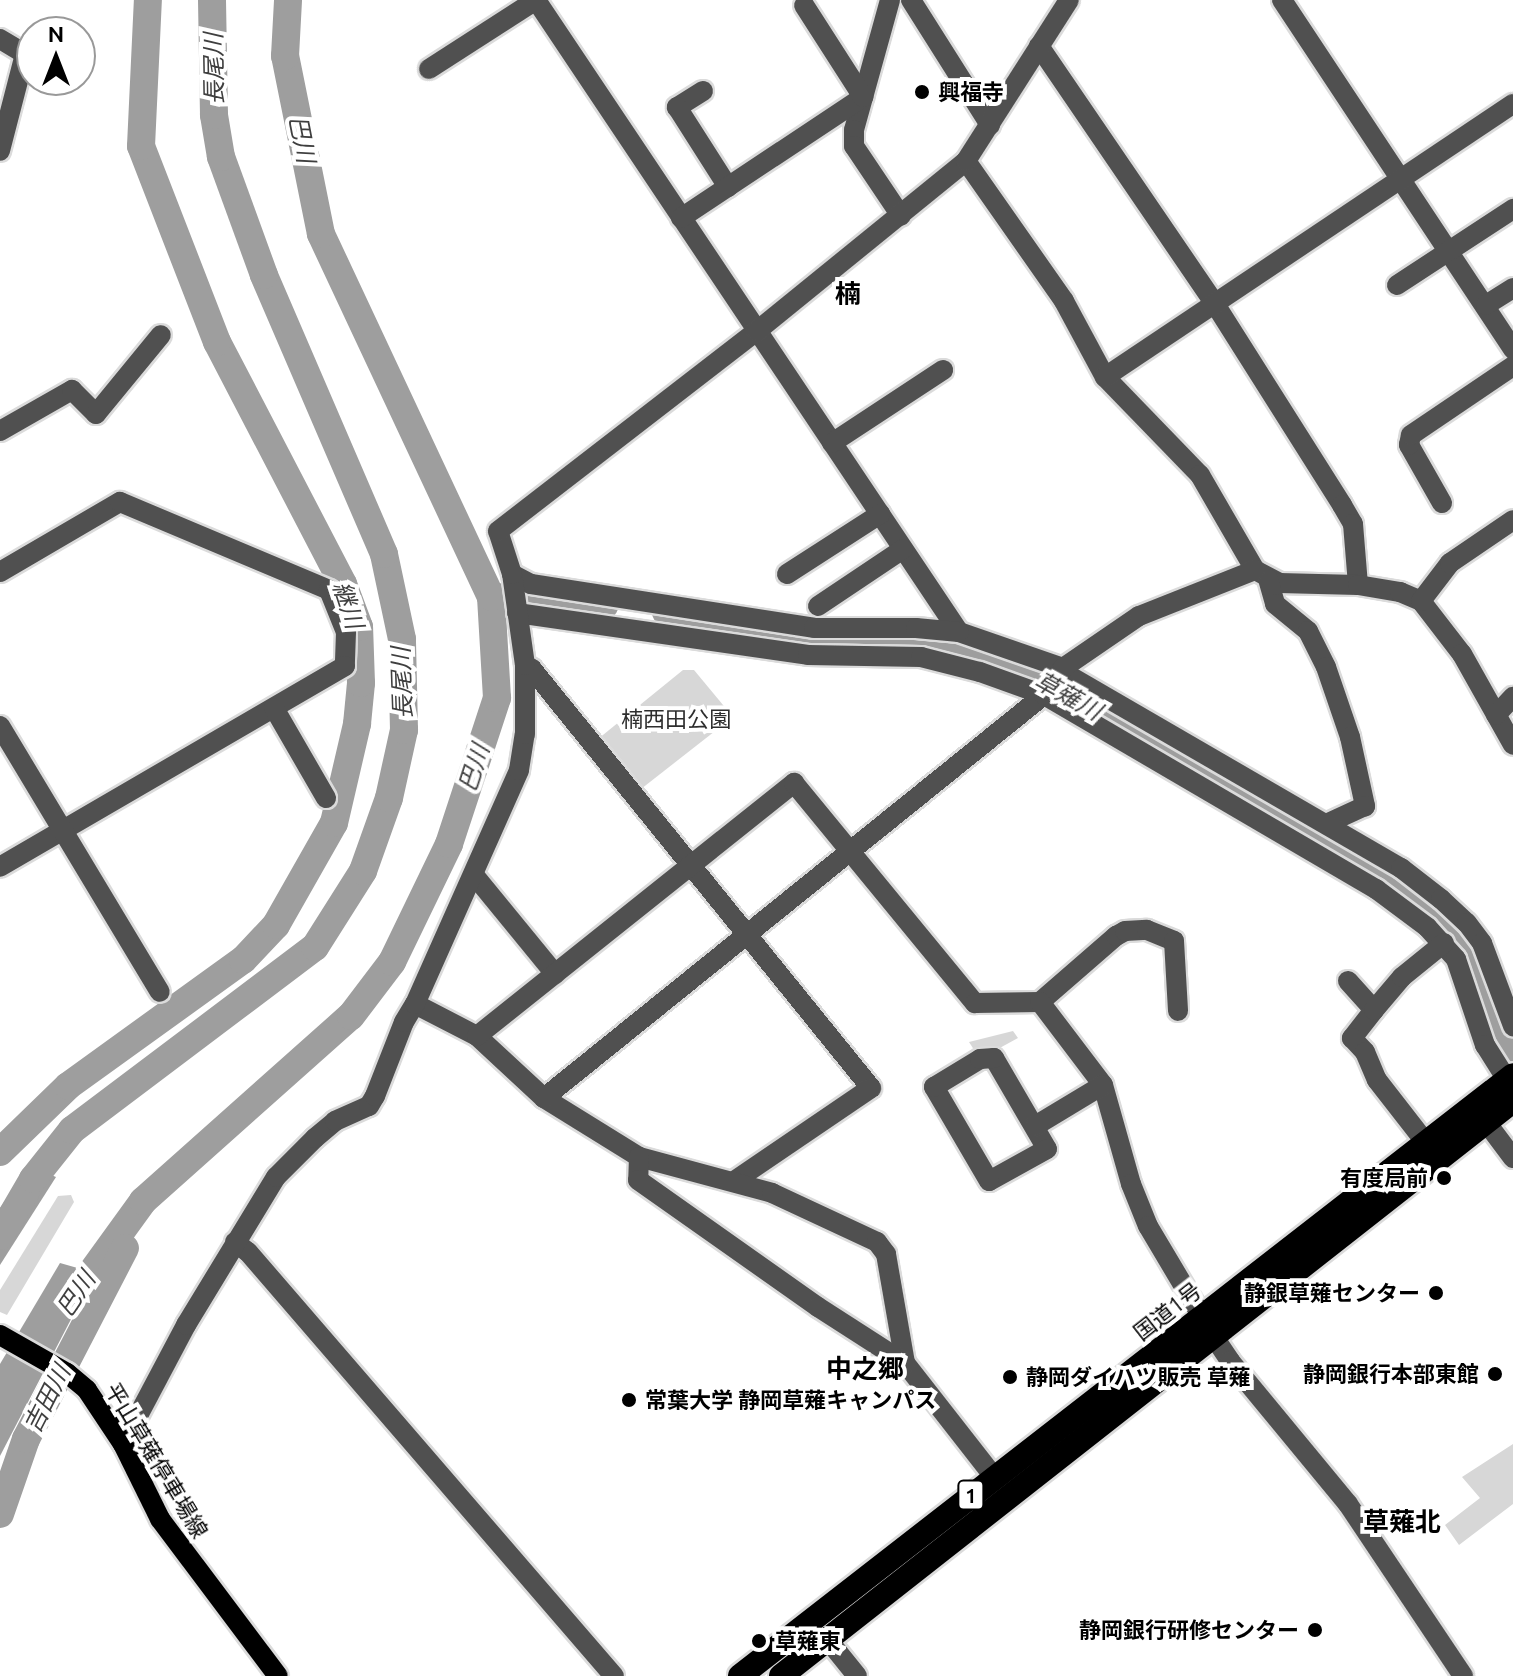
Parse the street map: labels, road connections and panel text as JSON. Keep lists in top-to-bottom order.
{
  "streets": {
    "highway": ["国道1号", "1"],
    "main road": ["平山草薙停車場線"]
  },
  "districts": ["楠", "中之郷", "草薙北"],
  "water": [
    "長尾川",
    "巴川",
    "継川",
    "草薙川",
    "吉田川"
  ],
  "parks": ["楠西田公園"],
  "places": [
    "興福寺",
    "有度局前",
    "静銀草薙センター",
    "静岡銀行本部東館",
    "静岡ダイハツ販売 草薙",
    "常葉大学 静岡草薙キャンパス",
    "静岡銀行研修センター",
    "草薙東"
  ],
  "north": "top"
}
